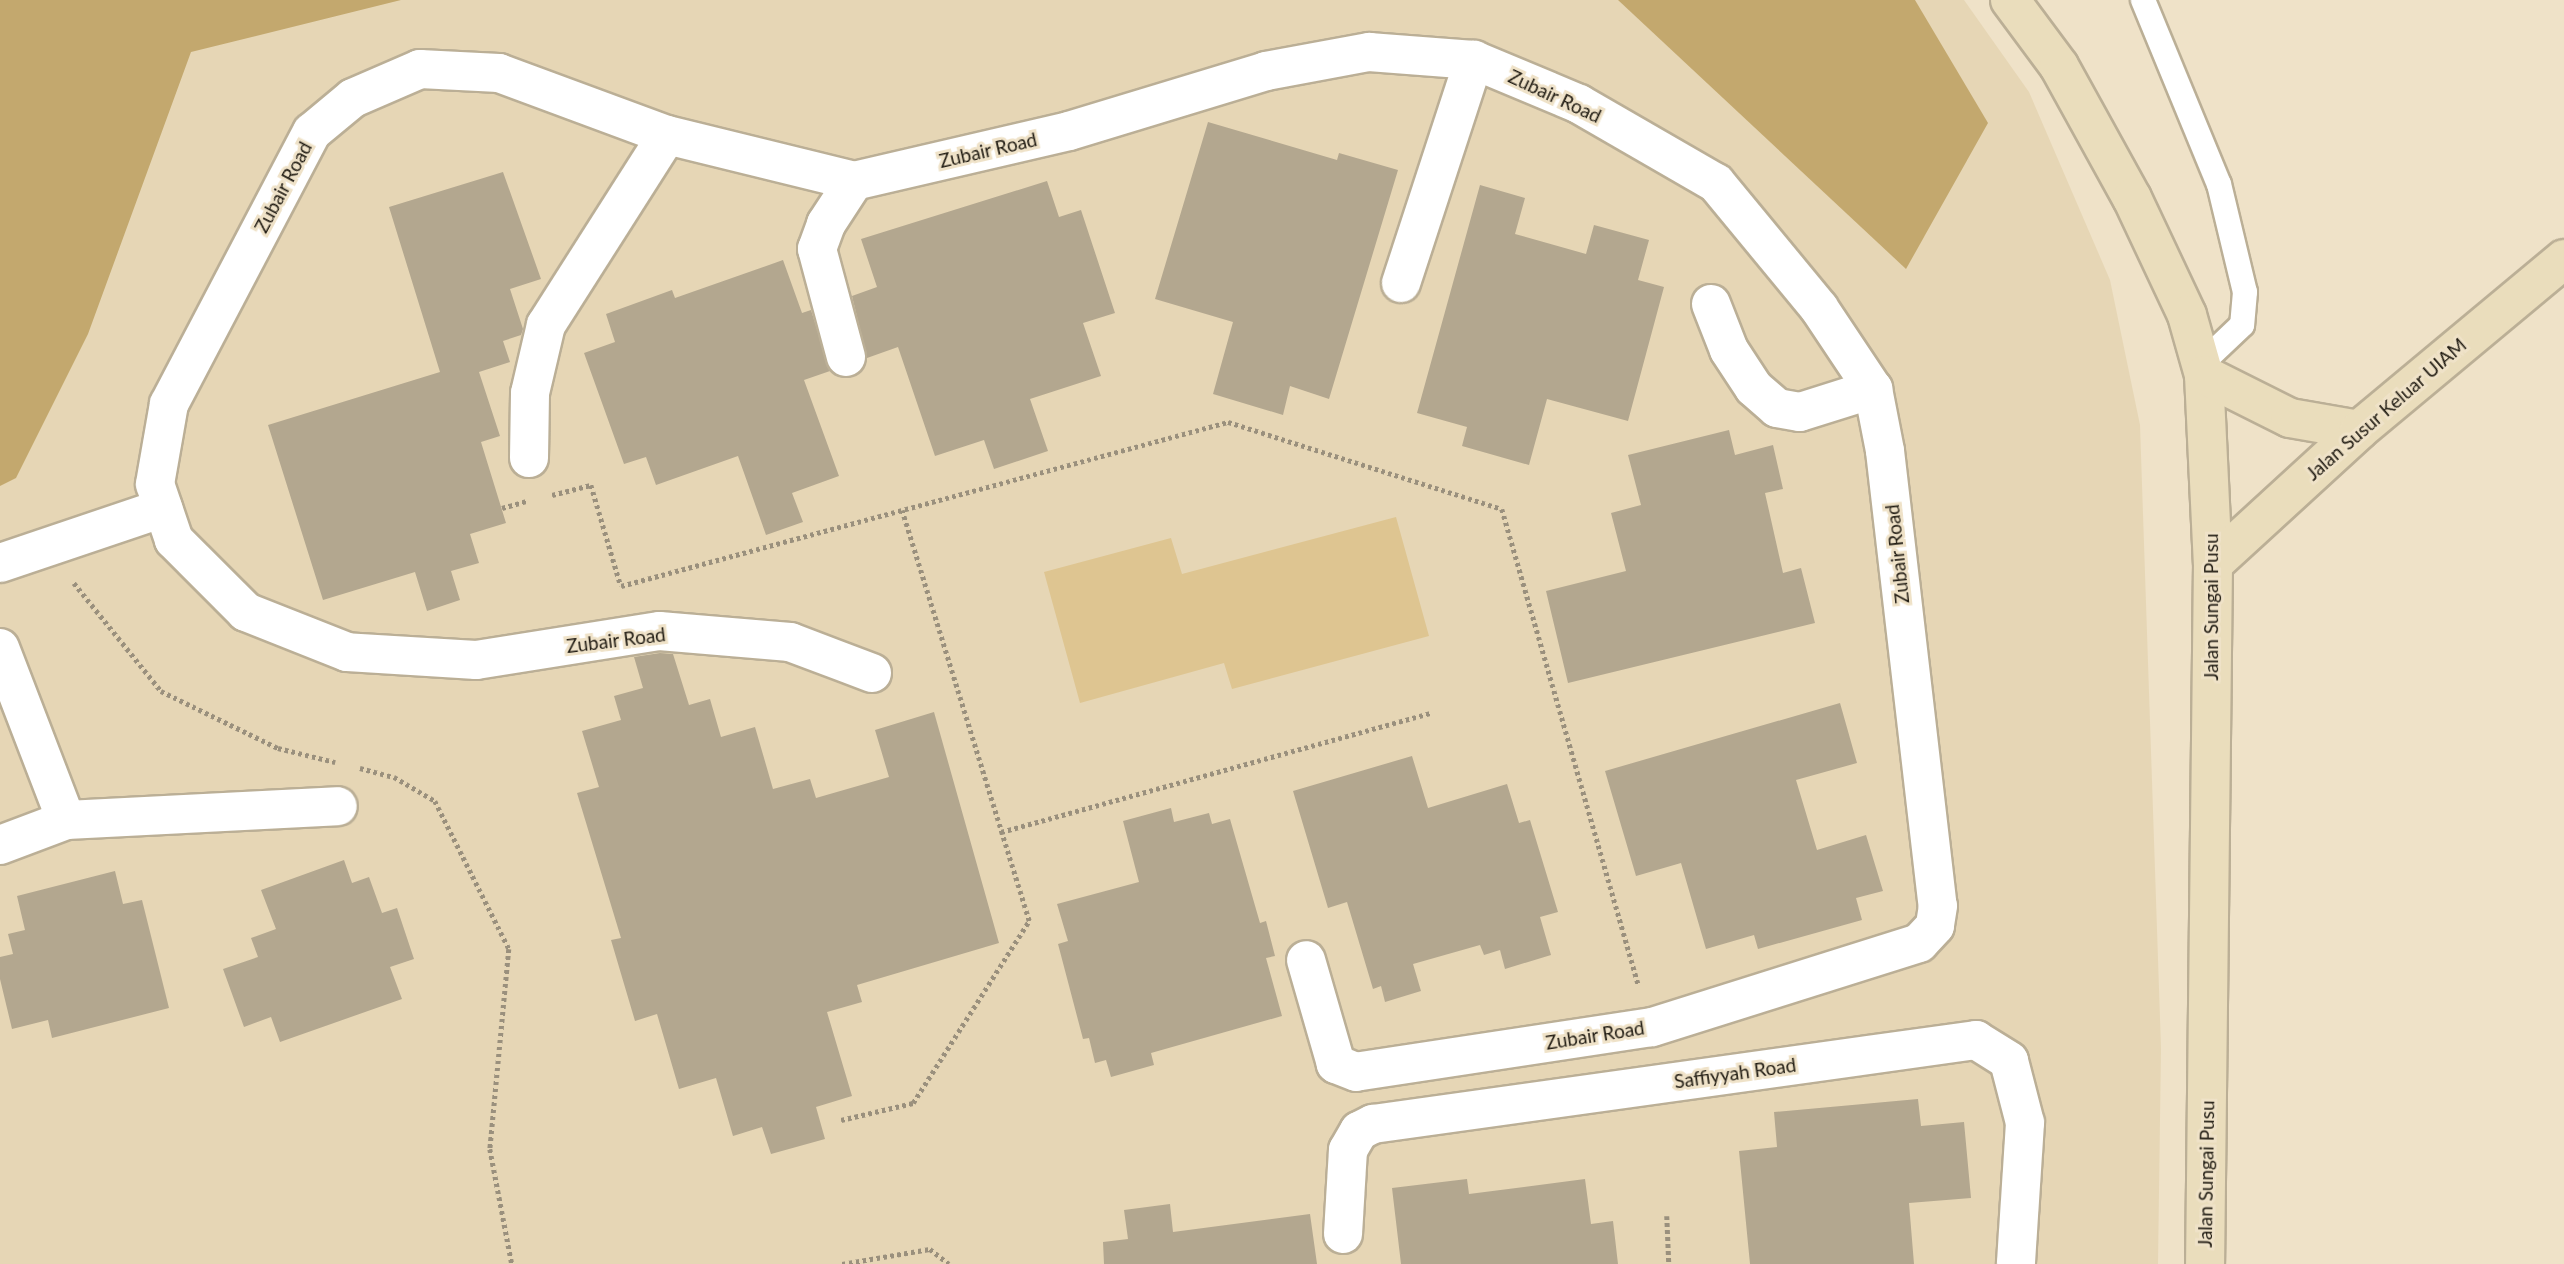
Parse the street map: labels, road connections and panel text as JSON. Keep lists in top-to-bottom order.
{
  "streets": {
    "main road": ["Jalan Susur Keluar UIAM", "Jalan Sungai Pusu"],
    "street": ["Zubair Road", "Saffiyyah Road"]
  },
  "crossings": [
    ["Jalan Susur Keluar UIAM", "Jalan Sungai Pusu"]
  ]
}
